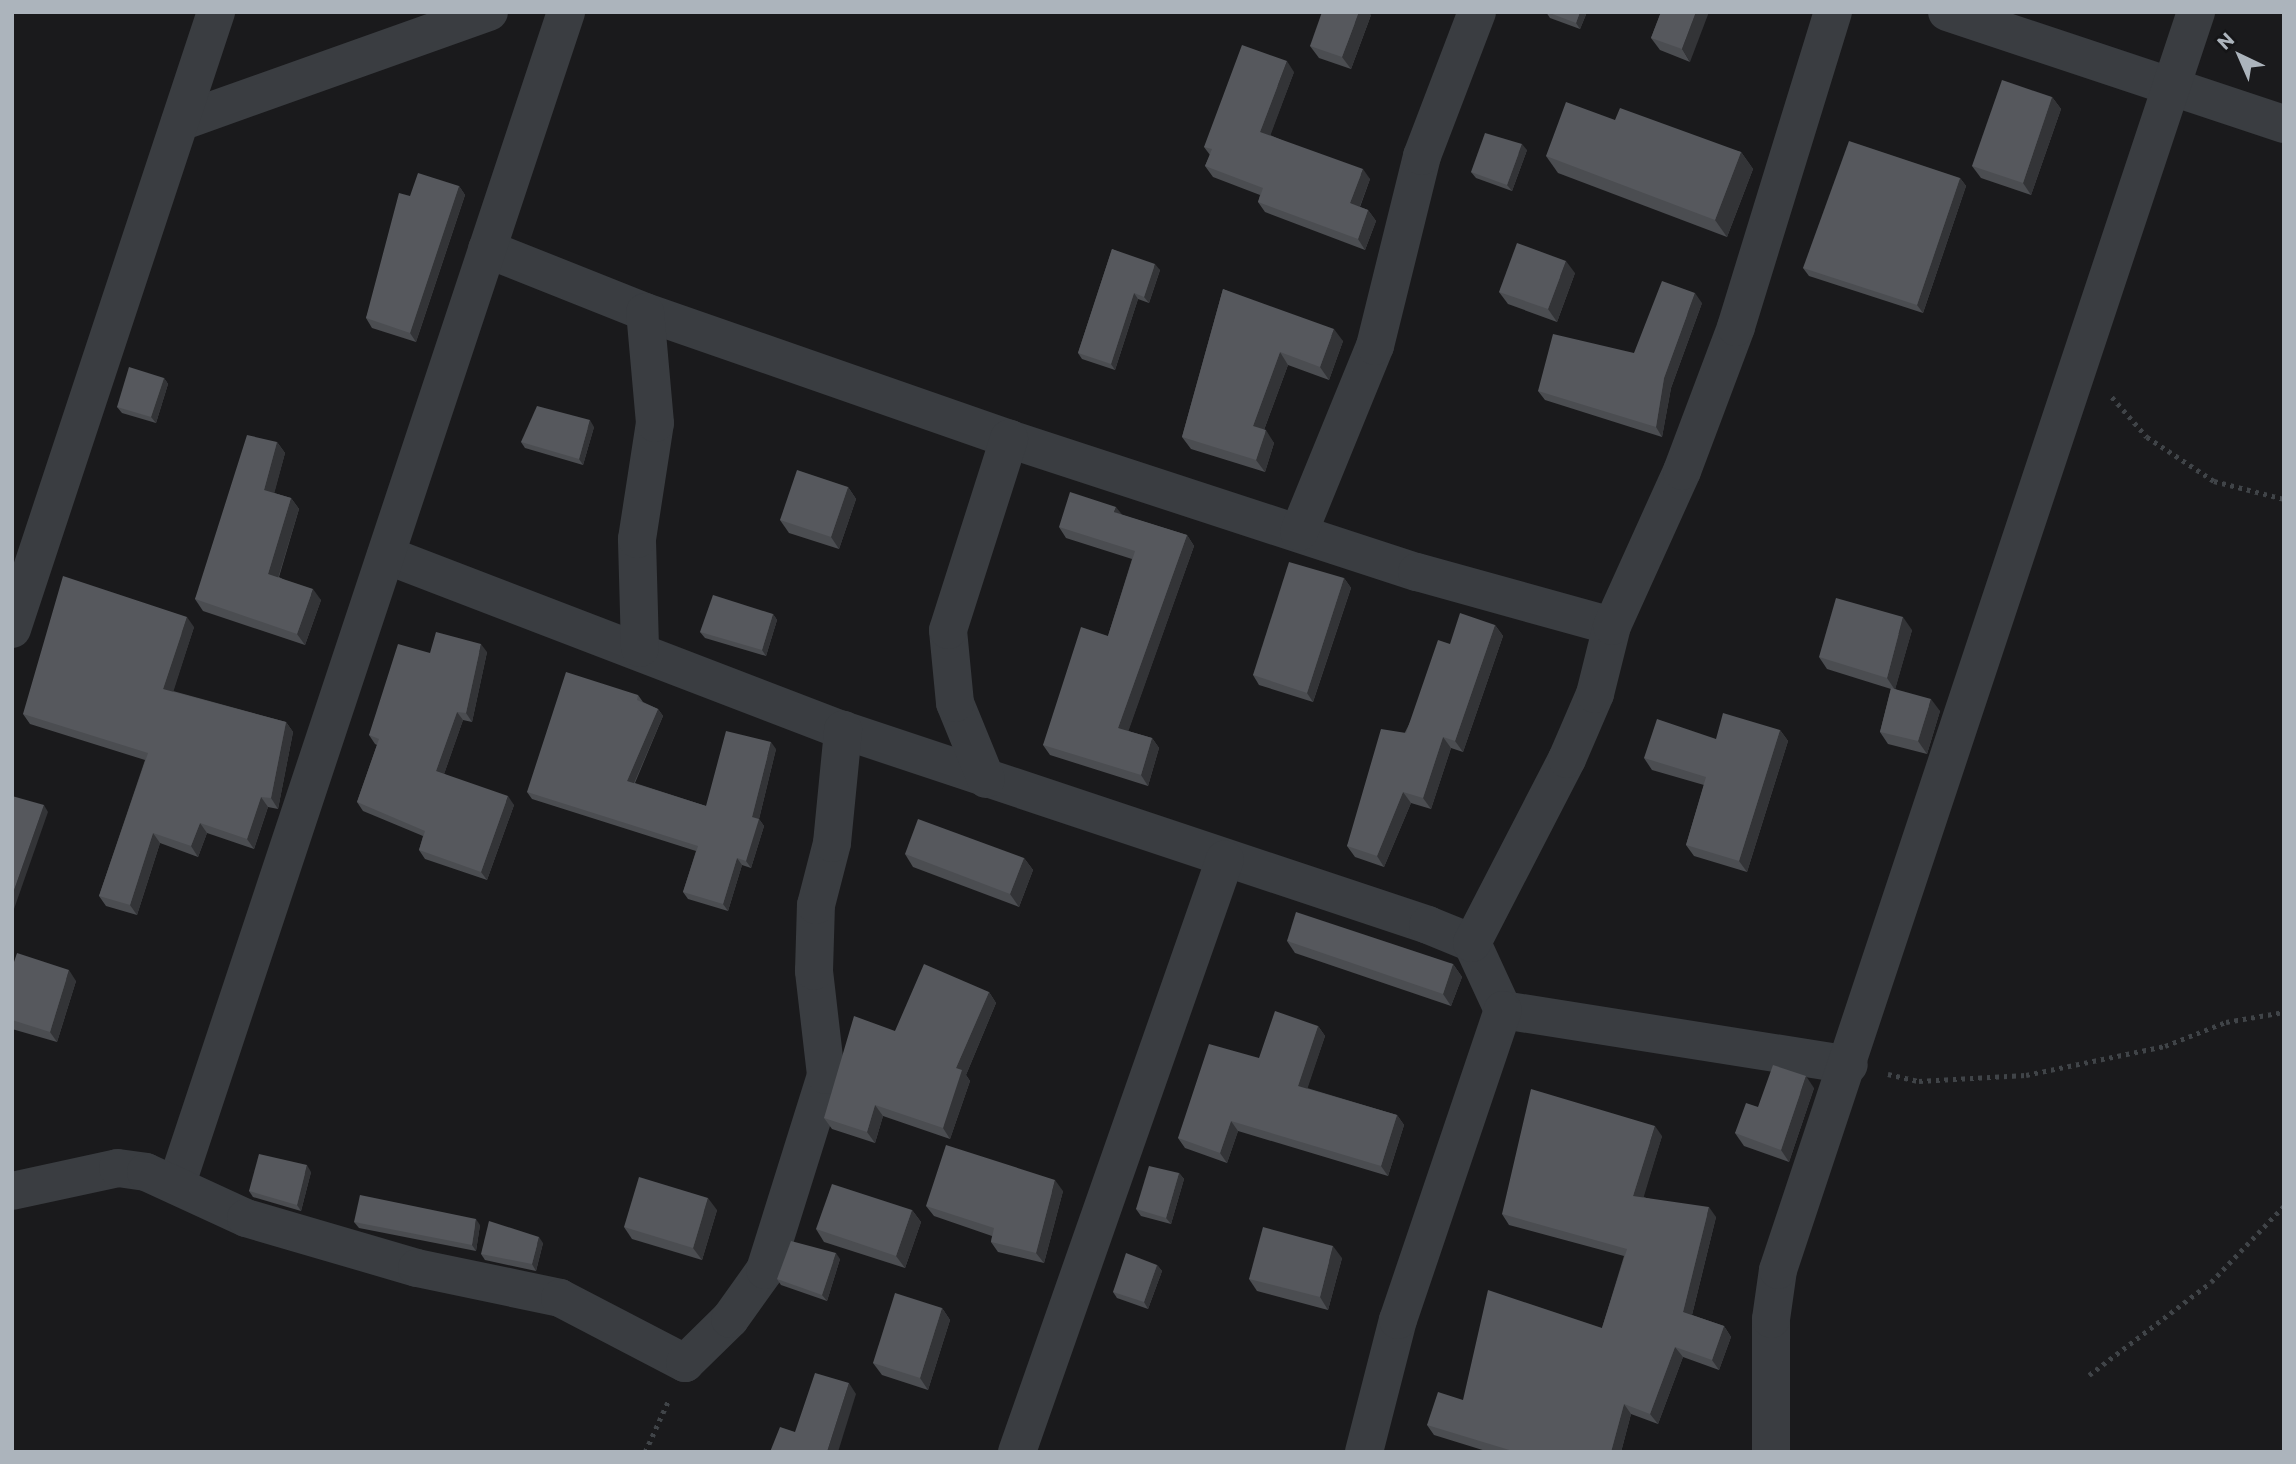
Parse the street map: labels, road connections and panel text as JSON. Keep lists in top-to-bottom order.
{
  "north": "top left"
}
